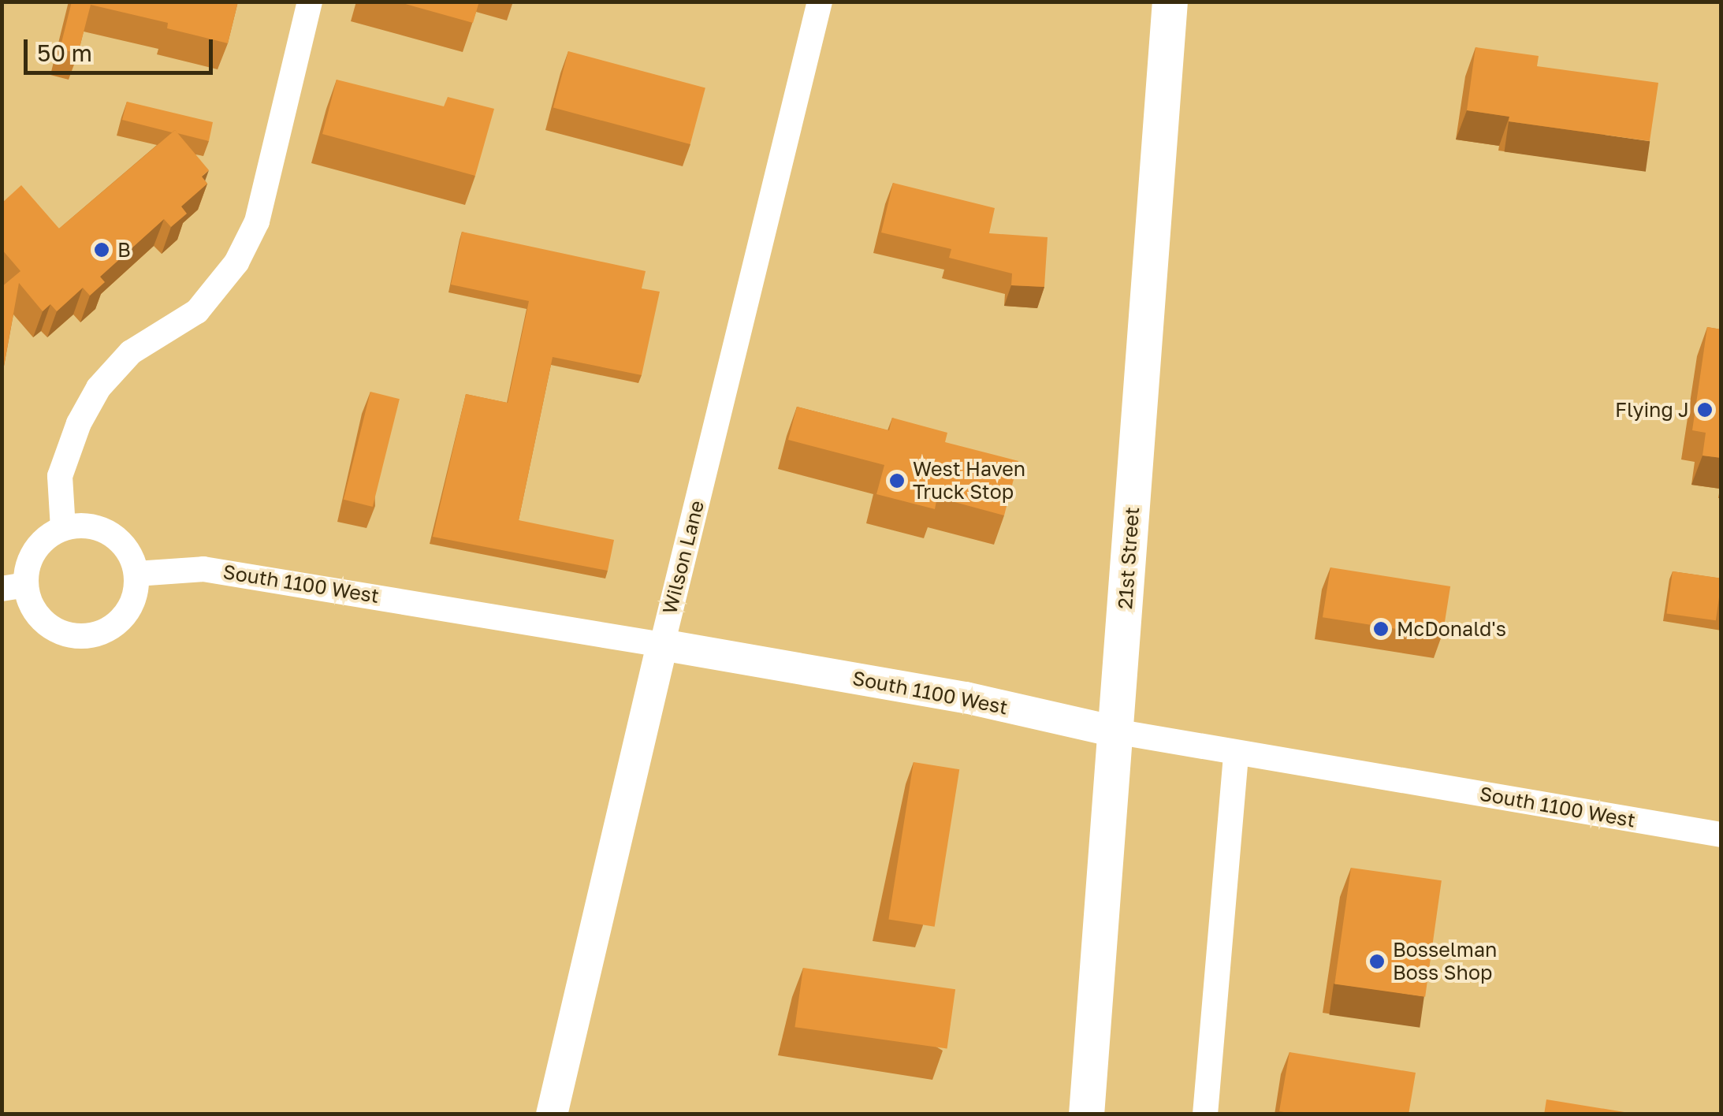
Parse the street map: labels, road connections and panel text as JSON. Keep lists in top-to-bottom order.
{
  "streets": {
    "main road": ["21st Street"],
    "street": ["Wilson Lane", "South 1100 West"]
  },
  "crossings": [
    ["Wilson Lane", "South 1100 West"],
    ["21st Street", "South 1100 West"]
  ],
  "places": [
    "B",
    "Flying J",
    "West Haven Truck Stop",
    "McDonald's",
    "Bosselman Boss Shop"
  ],
  "scale_bar": "50 m"
}
